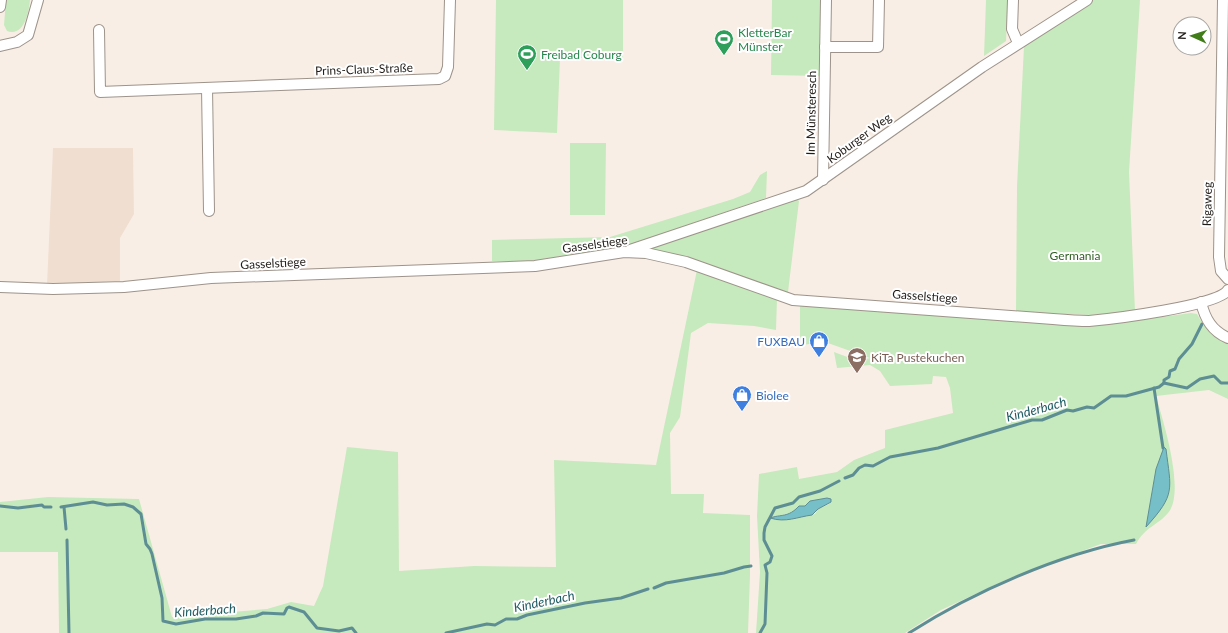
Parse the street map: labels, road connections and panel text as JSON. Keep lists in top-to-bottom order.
{
  "streets": {
    "street": [
      "Prins-Claus-Straße",
      "Im Münsteresch",
      "Koburger Weg",
      "Rigaweg",
      "Gasselstiege"
    ]
  },
  "crossings": [
    ["Im Münsteresch", "Koburger Weg"],
    ["Koburger Weg", "Gasselstiege"]
  ],
  "water": ["Kinderbach"],
  "parks": ["Germania"],
  "places": {
    "sports": ["KletterBar Münster", "Freibad Coburg"],
    "shop": ["FUXBAU", "Biolee"],
    "school or university": ["KiTa Pustekuchen"]
  },
  "north": "left"
}
